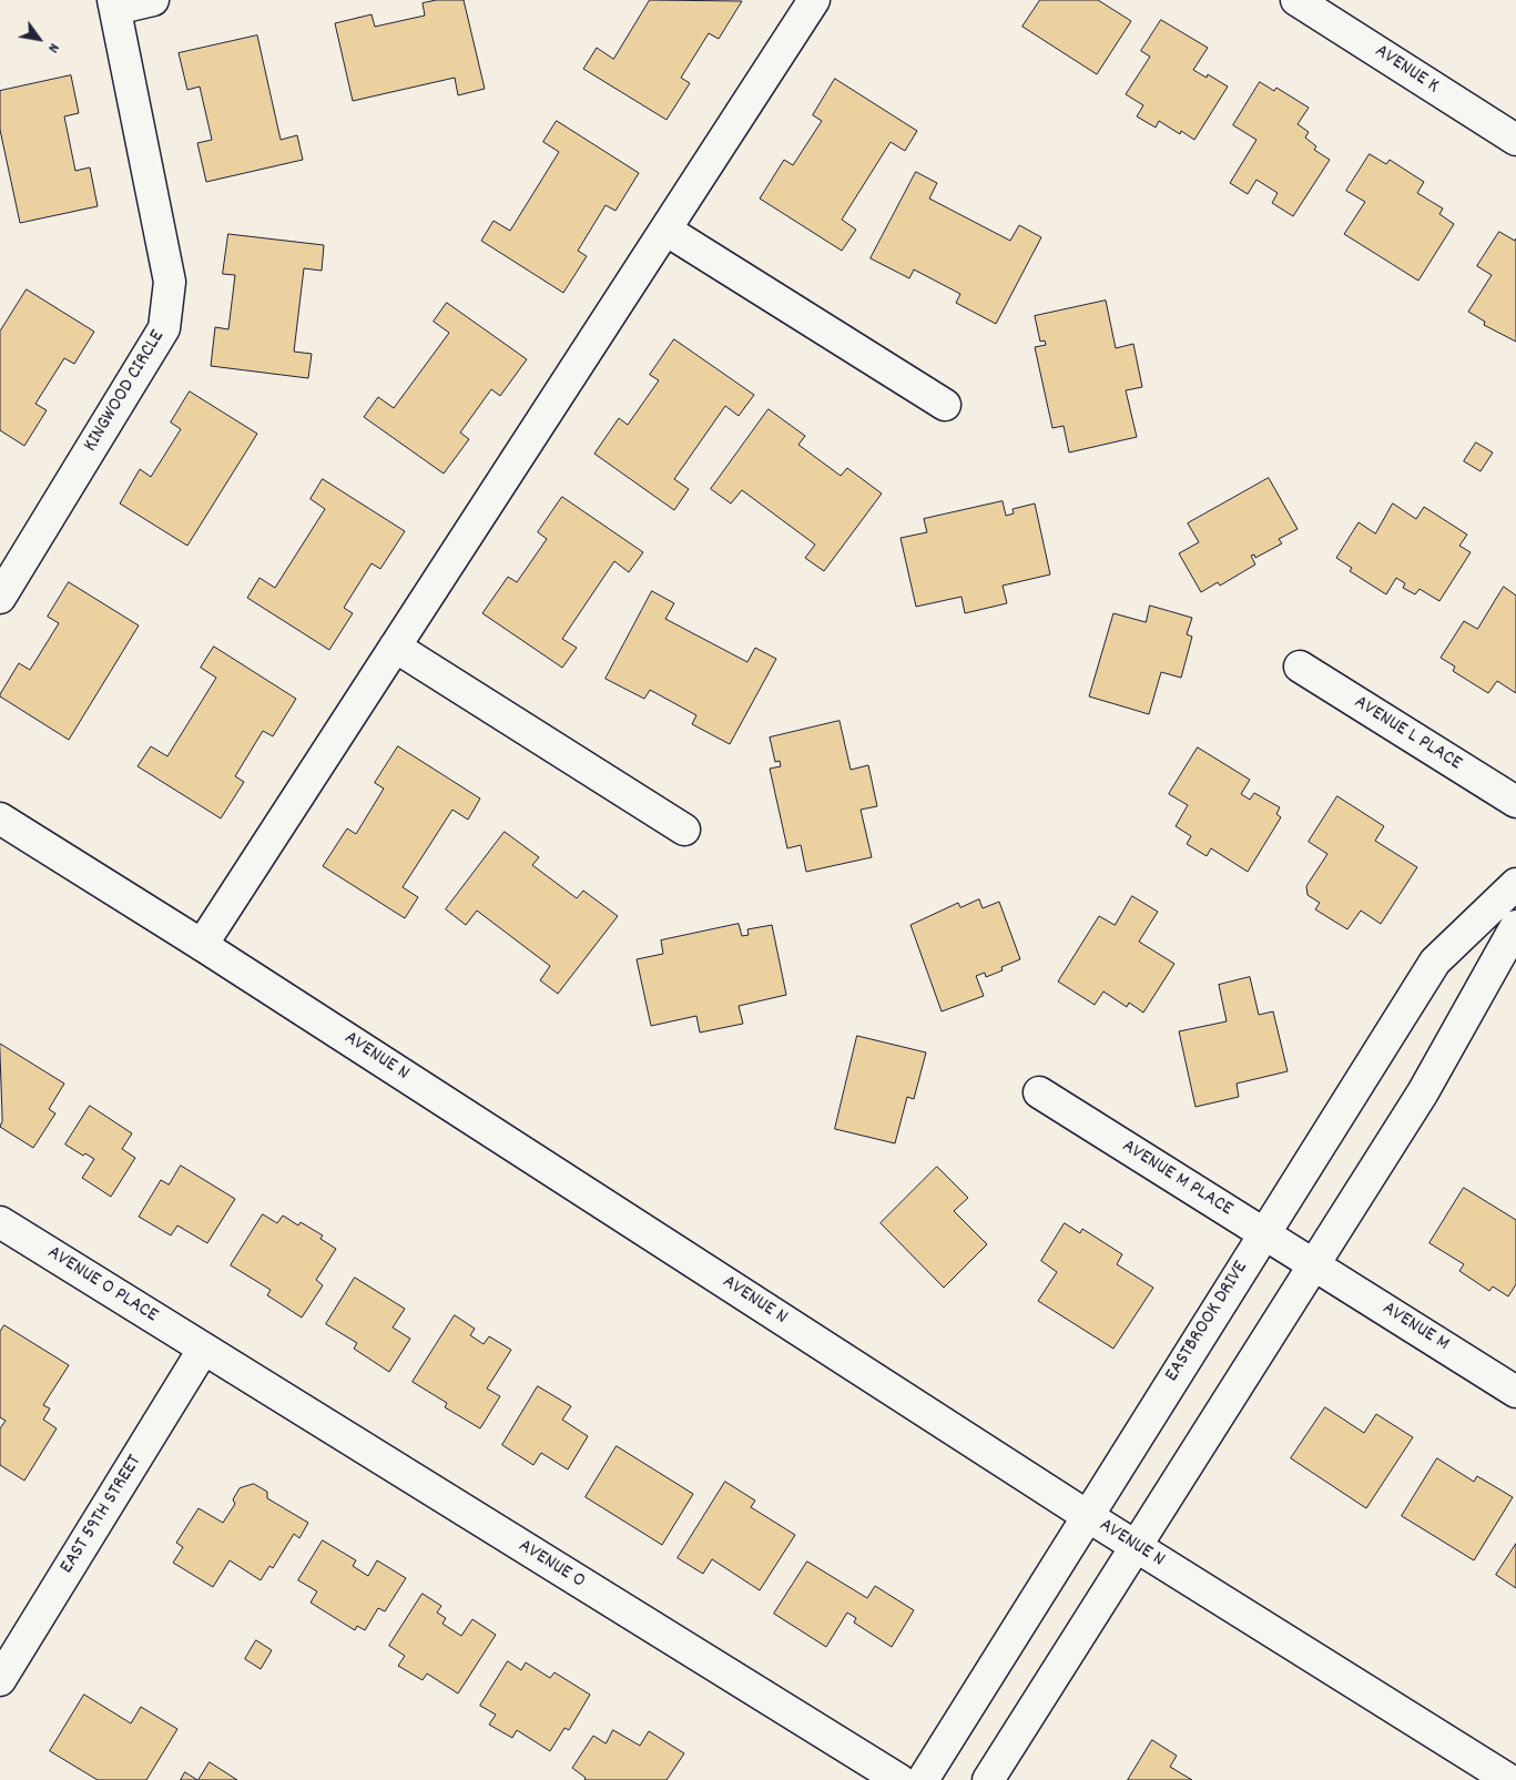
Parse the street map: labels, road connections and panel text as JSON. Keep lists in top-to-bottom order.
{
  "streets": {
    "street": [
      "AVENUE K",
      "KINGWOOD CIRCLE",
      "AVENUE L PLACE",
      "AVENUE N",
      "AVENUE M PLACE",
      "AVENUE O PLACE",
      "EASTBROOK DRIVE",
      "AVENUE M",
      "EAST 59TH STREET",
      "AVENUE O"
    ]
  },
  "crossings": [
    ["AVENUE N", "EASTBROOK DRIVE"],
    ["AVENUE M PLACE", "EASTBROOK DRIVE"],
    ["AVENUE M PLACE", "AVENUE M"],
    ["AVENUE O PLACE", "EAST 59TH STREET"],
    ["AVENUE O PLACE", "AVENUE O"],
    ["EAST 59TH STREET", "AVENUE O"]
  ],
  "north": "bottom right"
}
